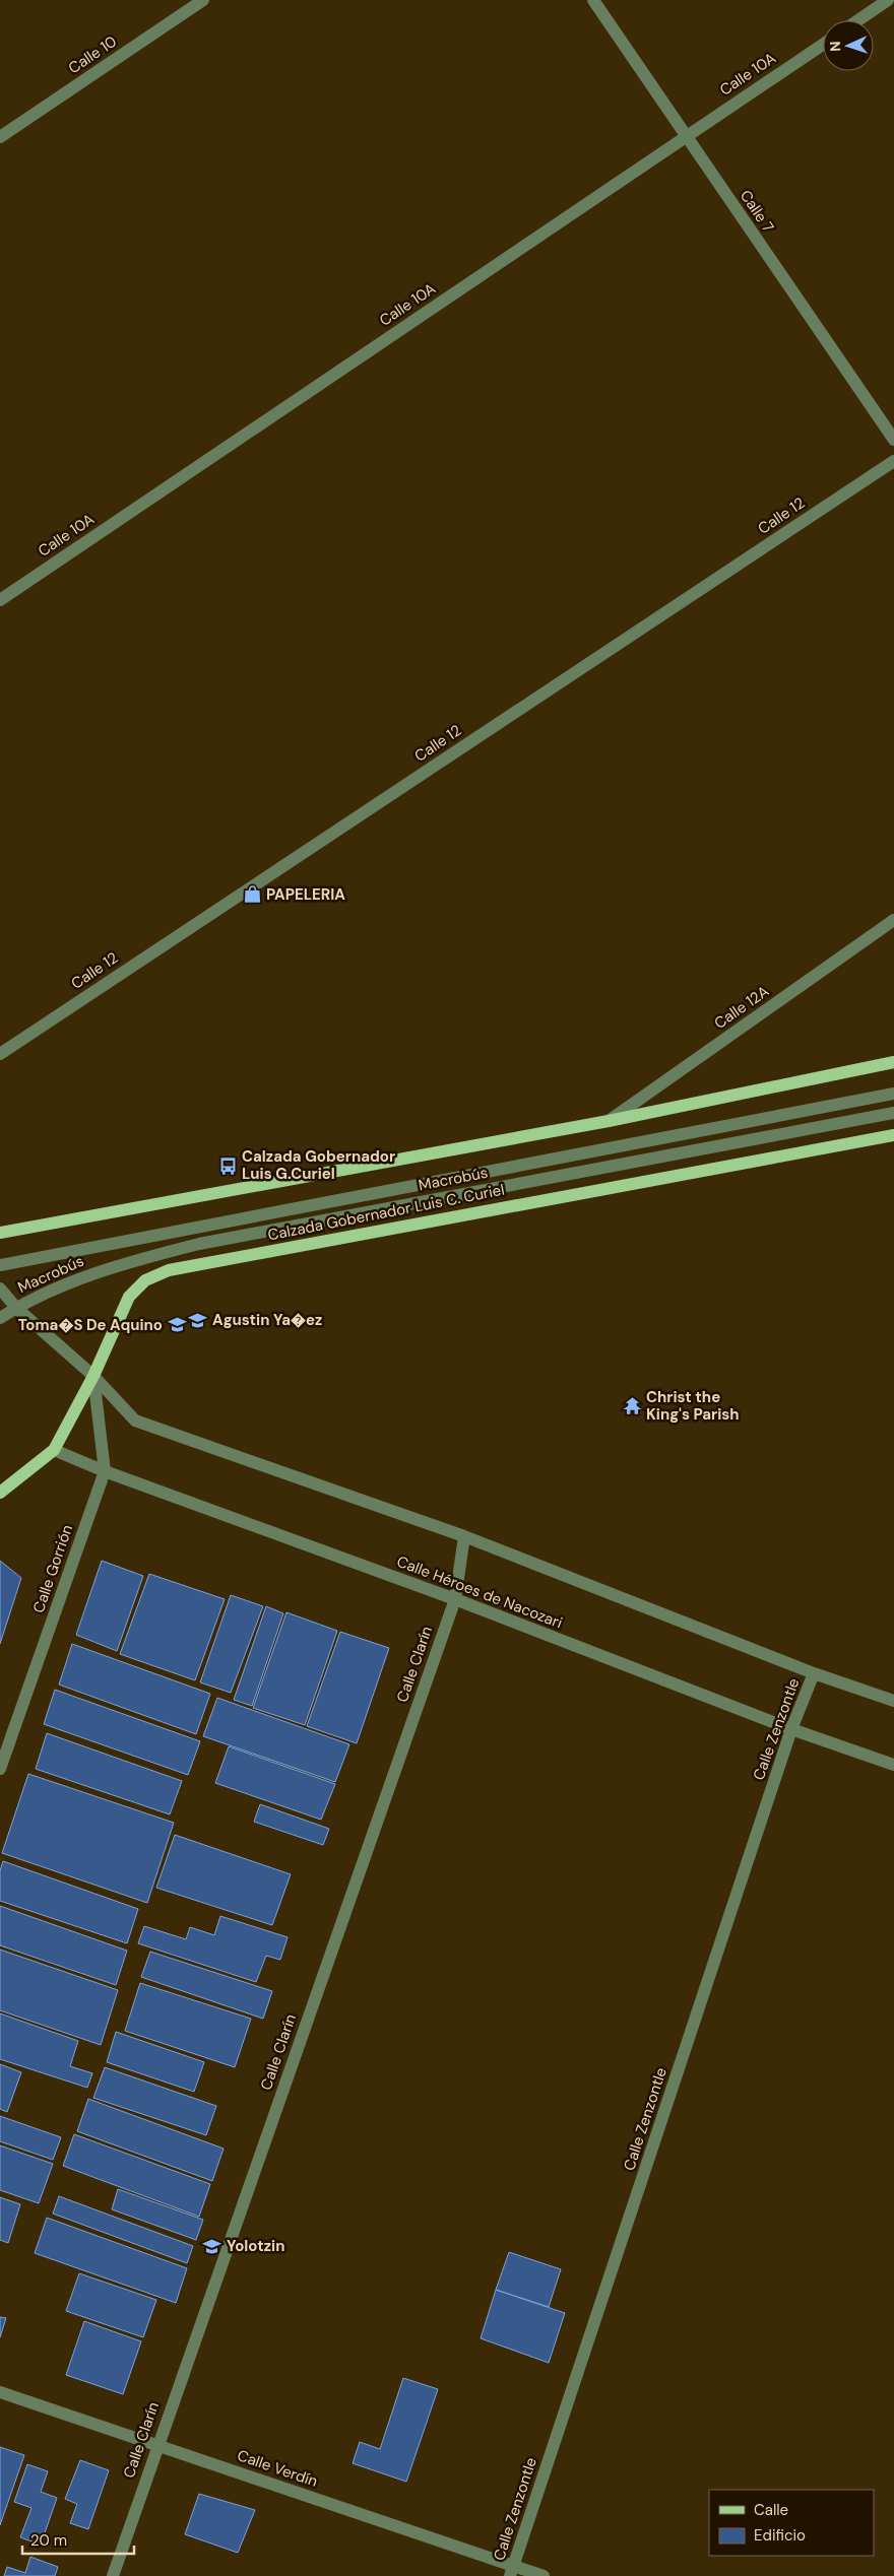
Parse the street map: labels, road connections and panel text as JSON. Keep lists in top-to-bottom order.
{
  "streets": {
    "main road": ["Calzada Gobernador Luis C. Curiel"],
    "street": [
      "Calle 10",
      "Calle 10A",
      "Calle 7",
      "Calle 12",
      "Calle 12A",
      "Macrobús",
      "Calle Gorrión",
      "Calle Héroes de Nacozari",
      "Calle Clarín",
      "Calle Zenzontle",
      "Calle Verdín"
    ]
  },
  "crossings": [
    ["Calle 10A", "Calle 7"],
    ["Calzada Gobernador Luis C. Curiel", "Calle Gorrión"],
    ["Calzada Gobernador Luis C. Curiel", "Calle Héroes de Nacozari"],
    ["Calle Gorrión", "Calle Héroes de Nacozari"],
    ["Calle Héroes de Nacozari", "Calle Clarín"],
    ["Calle Héroes de Nacozari", "Calle Zenzontle"],
    ["Calle Clarín", "Calle Verdín"],
    ["Calle Zenzontle", "Calle Verdín"]
  ],
  "places": {
    "shop": ["PAPELERIA"],
    "bus stop": ["Calzada Gobernador Luis G.Curiel"],
    "school or university": ["Agustin Ya�ez", "Toma�S De Aquino", "Yolotzin"],
    "temple": ["Christ the King's Parish"]
  },
  "legend": ["Calle", "Edificio"],
  "scale_bar": "20 m",
  "north": "left"
}
